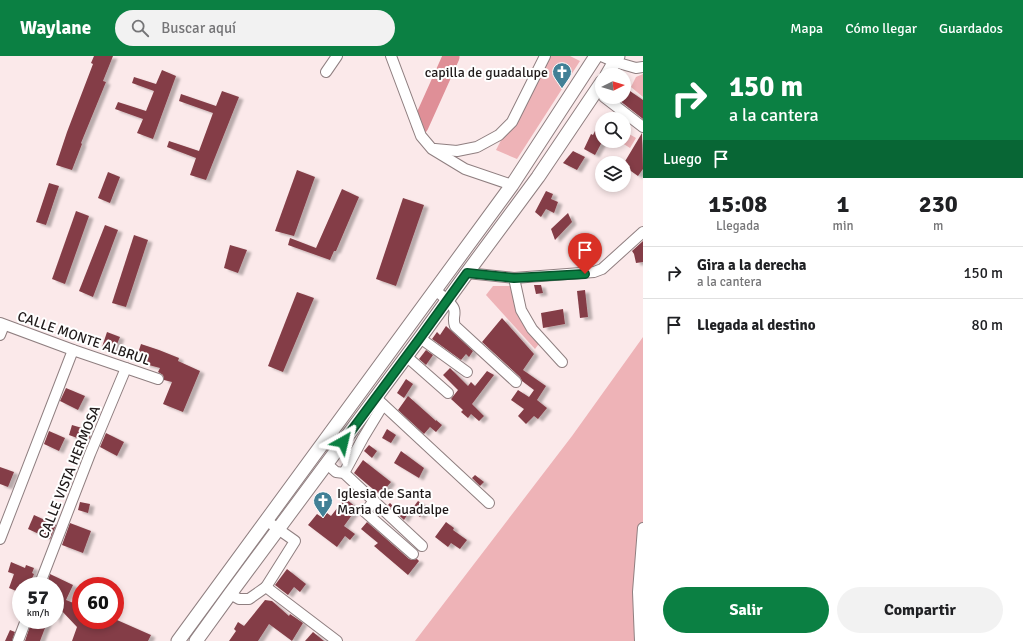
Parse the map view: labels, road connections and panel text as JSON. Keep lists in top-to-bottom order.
{
  "streets": {
    "street": ["CALLE MONTE ALBRUL", "CALLE VISTA HERMOSA"]
  },
  "crossings": [
    ["CALLE MONTE ALBRUL", "CALLE VISTA HERMOSA"]
  ],
  "places": {
    "church": ["capilla de guadalupe", "Iglesia de Santa Maria de Guadalpe"]
  },
  "north": "right",
  "page": {
    "header": "Waylane",
    "search": "Buscar aquí",
    "nav": ["Mapa", "Cómo llegar", "Guardados"],
    "turn": ["150 m", "a la cantera"],
    "then": "Luego",
    "eta": [
      "15:08",
      "Llegada",
      "1",
      "min",
      "230",
      "m"
    ],
    "list": [
      {
        "name": "Gira a la derecha",
        "note": "a la cantera",
        "value": "150 m"
      },
      {
        "name": "Llegada al destino",
        "value": "80 m"
      }
    ],
    "speed": "57 km/h",
    "limit": "60",
    "buttons": ["Salir", "Compartir"]
  }
}
